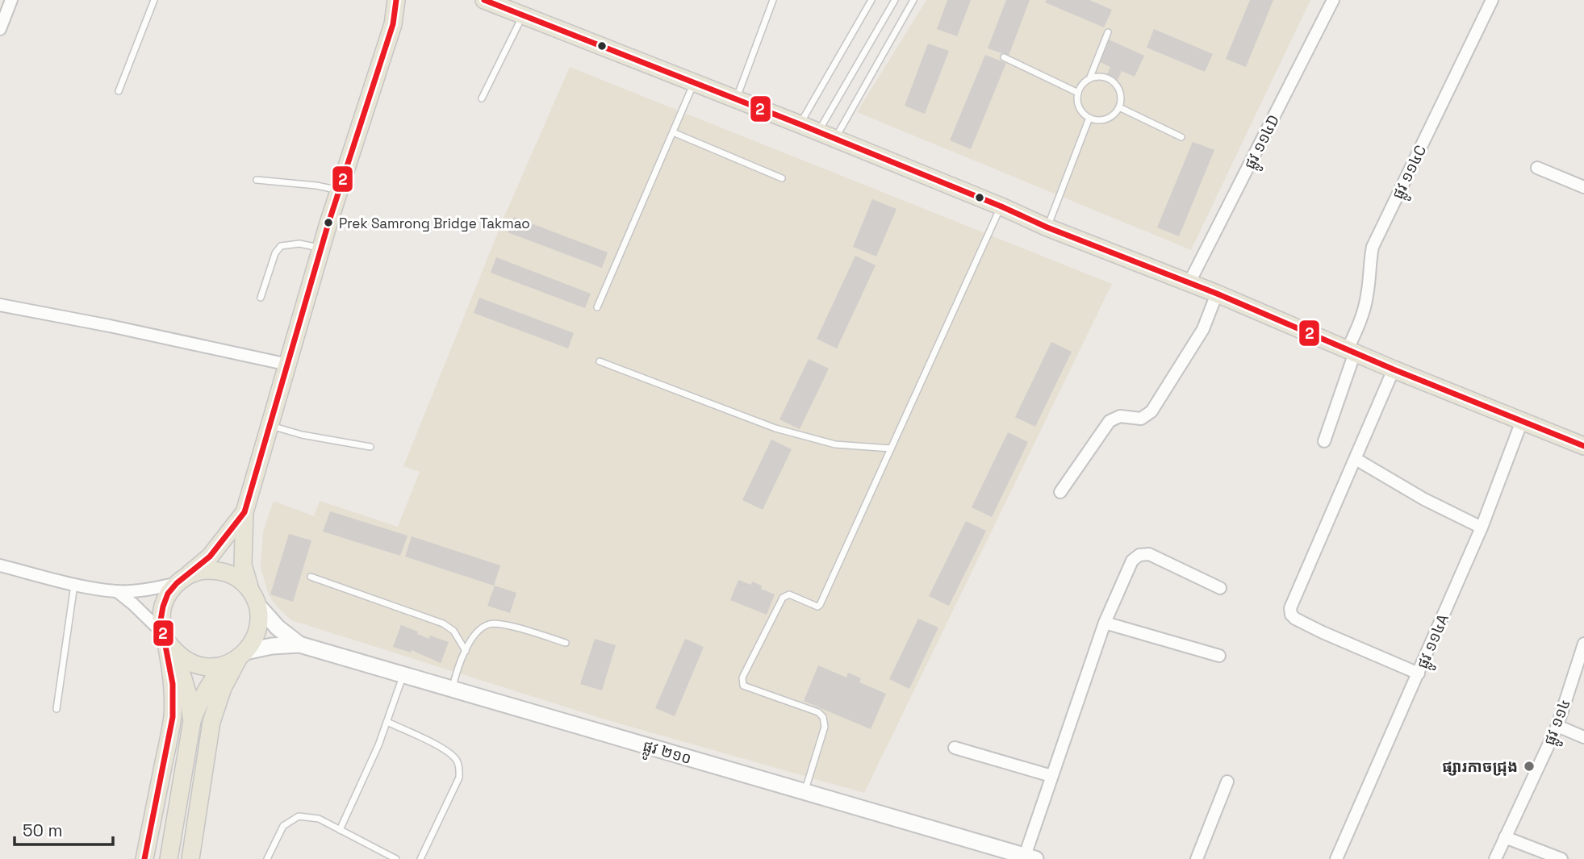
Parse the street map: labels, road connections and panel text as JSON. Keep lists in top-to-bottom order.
{
  "streets": {
    "street": [
      "ផ្លូវ ១១៤D",
      "ផ្លូវ ១១៤C",
      "ផ្លូវ ១១៤A",
      "ផ្លូវ ១១៤",
      "ផ្លូវ ២១០"
    ]
  },
  "places": ["Prek Samrong Bridge Takmao", "ផ្សារកាចជ្រុង"],
  "lines": ["transit line 2"],
  "scale_bar": "50 m"
}
